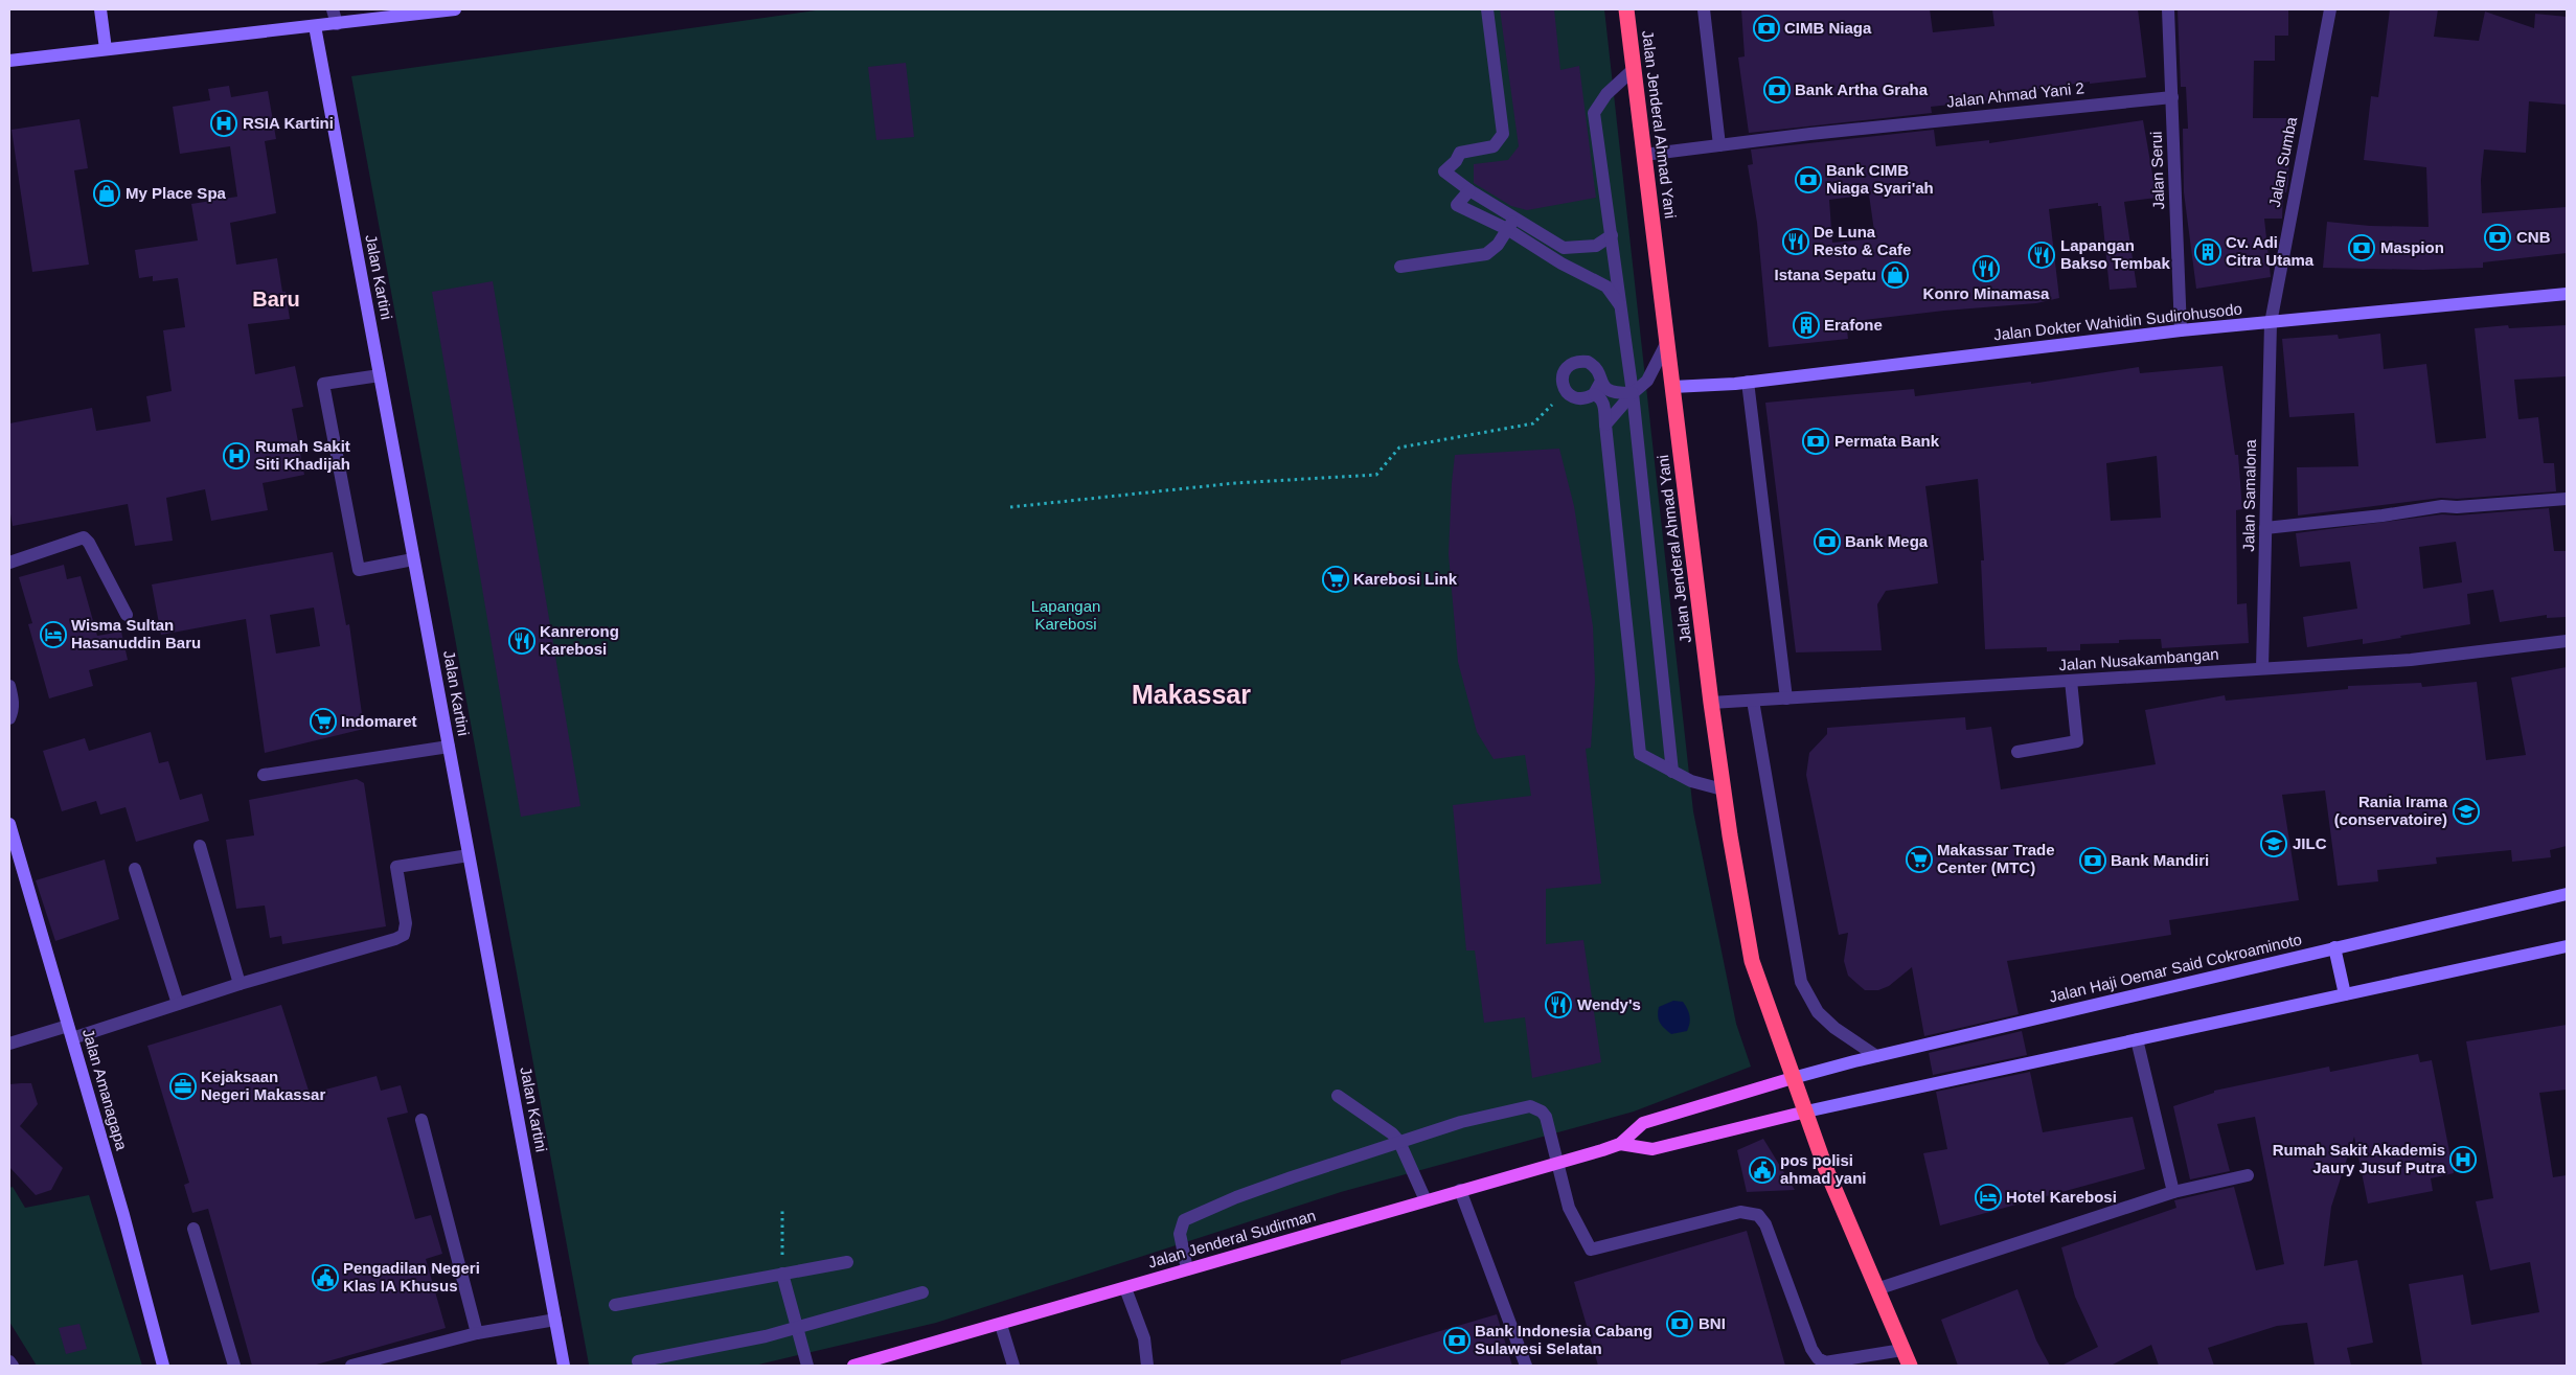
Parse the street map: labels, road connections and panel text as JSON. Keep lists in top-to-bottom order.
{
  "streets": {
    "highway": ["Jalan Jenderal Ahmad Yani"],
    "main road": [
      "Jalan Kartini",
      "Jalan Dokter Wahidin Sudirohusodo",
      "Jalan Haji Oemar Said Cokroaminoto",
      "Jalan Amanagapa",
      "Jalan Jenderal Sudirman"
    ],
    "street": [
      "Jalan Ahmad Yani 2",
      "Jalan Sumba",
      "Jalan Serui",
      "Jalan Samalona",
      "Jalan Nusakambangan"
    ]
  },
  "crossings": [
    ["Jalan Ahmad Yani 2", "Jalan Jenderal Ahmad Yani"],
    ["Jalan Ahmad Yani 2", "Jalan Serui"],
    ["Jalan Jenderal Ahmad Yani", "Jalan Dokter Wahidin Sudirohusodo"],
    ["Jalan Jenderal Ahmad Yani", "Jalan Nusakambangan"],
    ["Jalan Jenderal Ahmad Yani", "Jalan Haji Oemar Said Cokroaminoto"],
    ["Jalan Jenderal Ahmad Yani", "Jalan Jenderal Sudirman"],
    ["Jalan Sumba", "Jalan Dokter Wahidin Sudirohusodo"],
    ["Jalan Sumba", "Jalan Samalona"],
    ["Jalan Serui", "Jalan Dokter Wahidin Sudirohusodo"],
    ["Jalan Dokter Wahidin Sudirohusodo", "Jalan Samalona"],
    ["Jalan Samalona", "Jalan Nusakambangan"],
    ["Jalan Haji Oemar Said Cokroaminoto", "Jalan Jenderal Sudirman"]
  ],
  "districts": ["Baru", "Makassar"],
  "parks": ["Lapangan Karebosi"],
  "places": {
    "bank": [
      "CIMB Niaga",
      "Bank Artha Graha",
      "Bank CIMB Niaga Syari'ah",
      "CNB",
      "Maspion",
      "Permata Bank",
      "Bank Mega",
      "Bank Mandiri",
      "BNI",
      "Bank Indonesia Cabang Sulawesi Selatan"
    ],
    "hospital": ["RSIA Kartini", "Rumah Sakit Siti Khadijah", "Rumah Sakit Akademis Jaury Jusuf Putra"],
    "shop": ["My Place Spa", "Istana Sepatu"],
    "restaurant": [
      "De Luna Resto & Cafe",
      "Lapangan Bakso Tembak",
      "Konro Minamasa",
      "Kanrerong Karebosi",
      "Wendy's"
    ],
    "building": ["Cv. Adi Citra Utama", "Erafone"],
    "supermarket": ["Karebosi Link", "Indomaret", "Makassar Trade Center (MTC)"],
    "hotel": ["Wisma Sultan Hasanuddin Baru", "Hotel Karebosi"],
    "school or university": ["Rania Irama (conservatoire)", "JILC"],
    "office": ["Kejaksaan Negeri Makassar"],
    "public building": ["pos polisi ahmad yani", "Pengadilan Negeri Klas IA Khusus"]
  }
}
